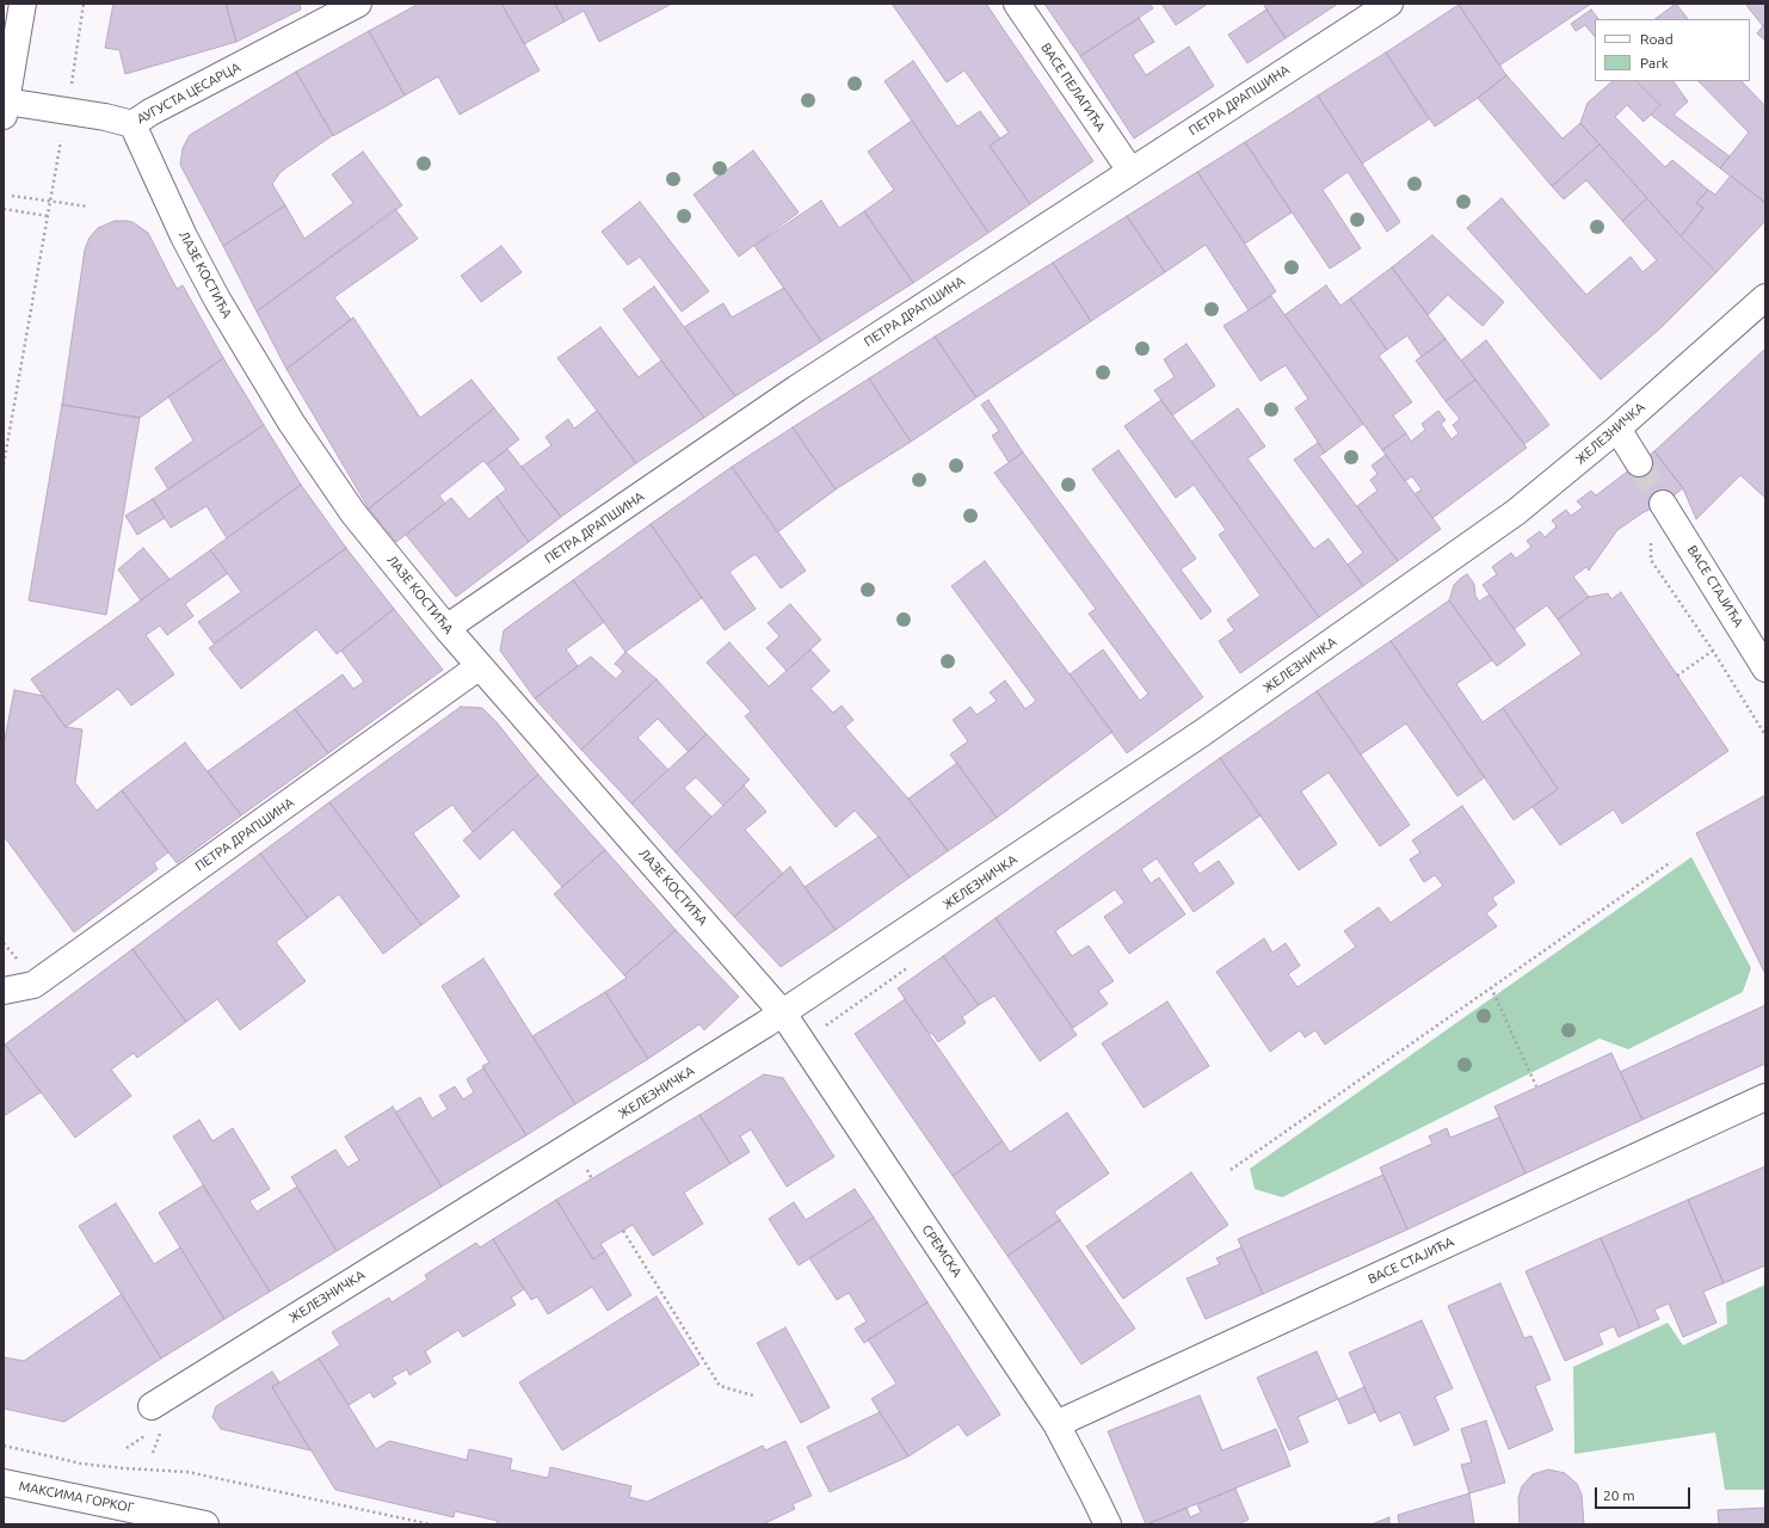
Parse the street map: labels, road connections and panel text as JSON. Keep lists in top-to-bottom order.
{
  "streets": {
    "street": [
      "ВАСЕ ПЕЛАГИЋА",
      "АУГУСТА ЦЕСАРЦА",
      "ПЕТРА ДРАПШИНА",
      "ЛАЗЕ КОСТИЋА",
      "ЖЕЛЕЗНИЧКА",
      "ВАСЕ СТАЈИЋА",
      "СРЕМСКА",
      "МАКСИМА ГОРКОГ"
    ]
  },
  "crossings": [
    ["ВАСЕ ПЕЛАГИЋА", "ПЕТРА ДРАПШИНА"],
    ["АУГУСТА ЦЕСАРЦА", "ЛАЗЕ КОСТИЋА"],
    ["ПЕТРА ДРАПШИНА", "ЛАЗЕ КОСТИЋА"],
    ["ЛАЗЕ КОСТИЋА", "ЖЕЛЕЗНИЧКА"],
    ["ЛАЗЕ КОСТИЋА", "СРЕМСКА"],
    ["ЖЕЛЕЗНИЧКА", "СРЕМСКА"],
    ["ВАСЕ СТАЈИЋА", "СРЕМСКА"]
  ],
  "legend": ["Road", "Park"],
  "scale_bar": "20 m"
}
